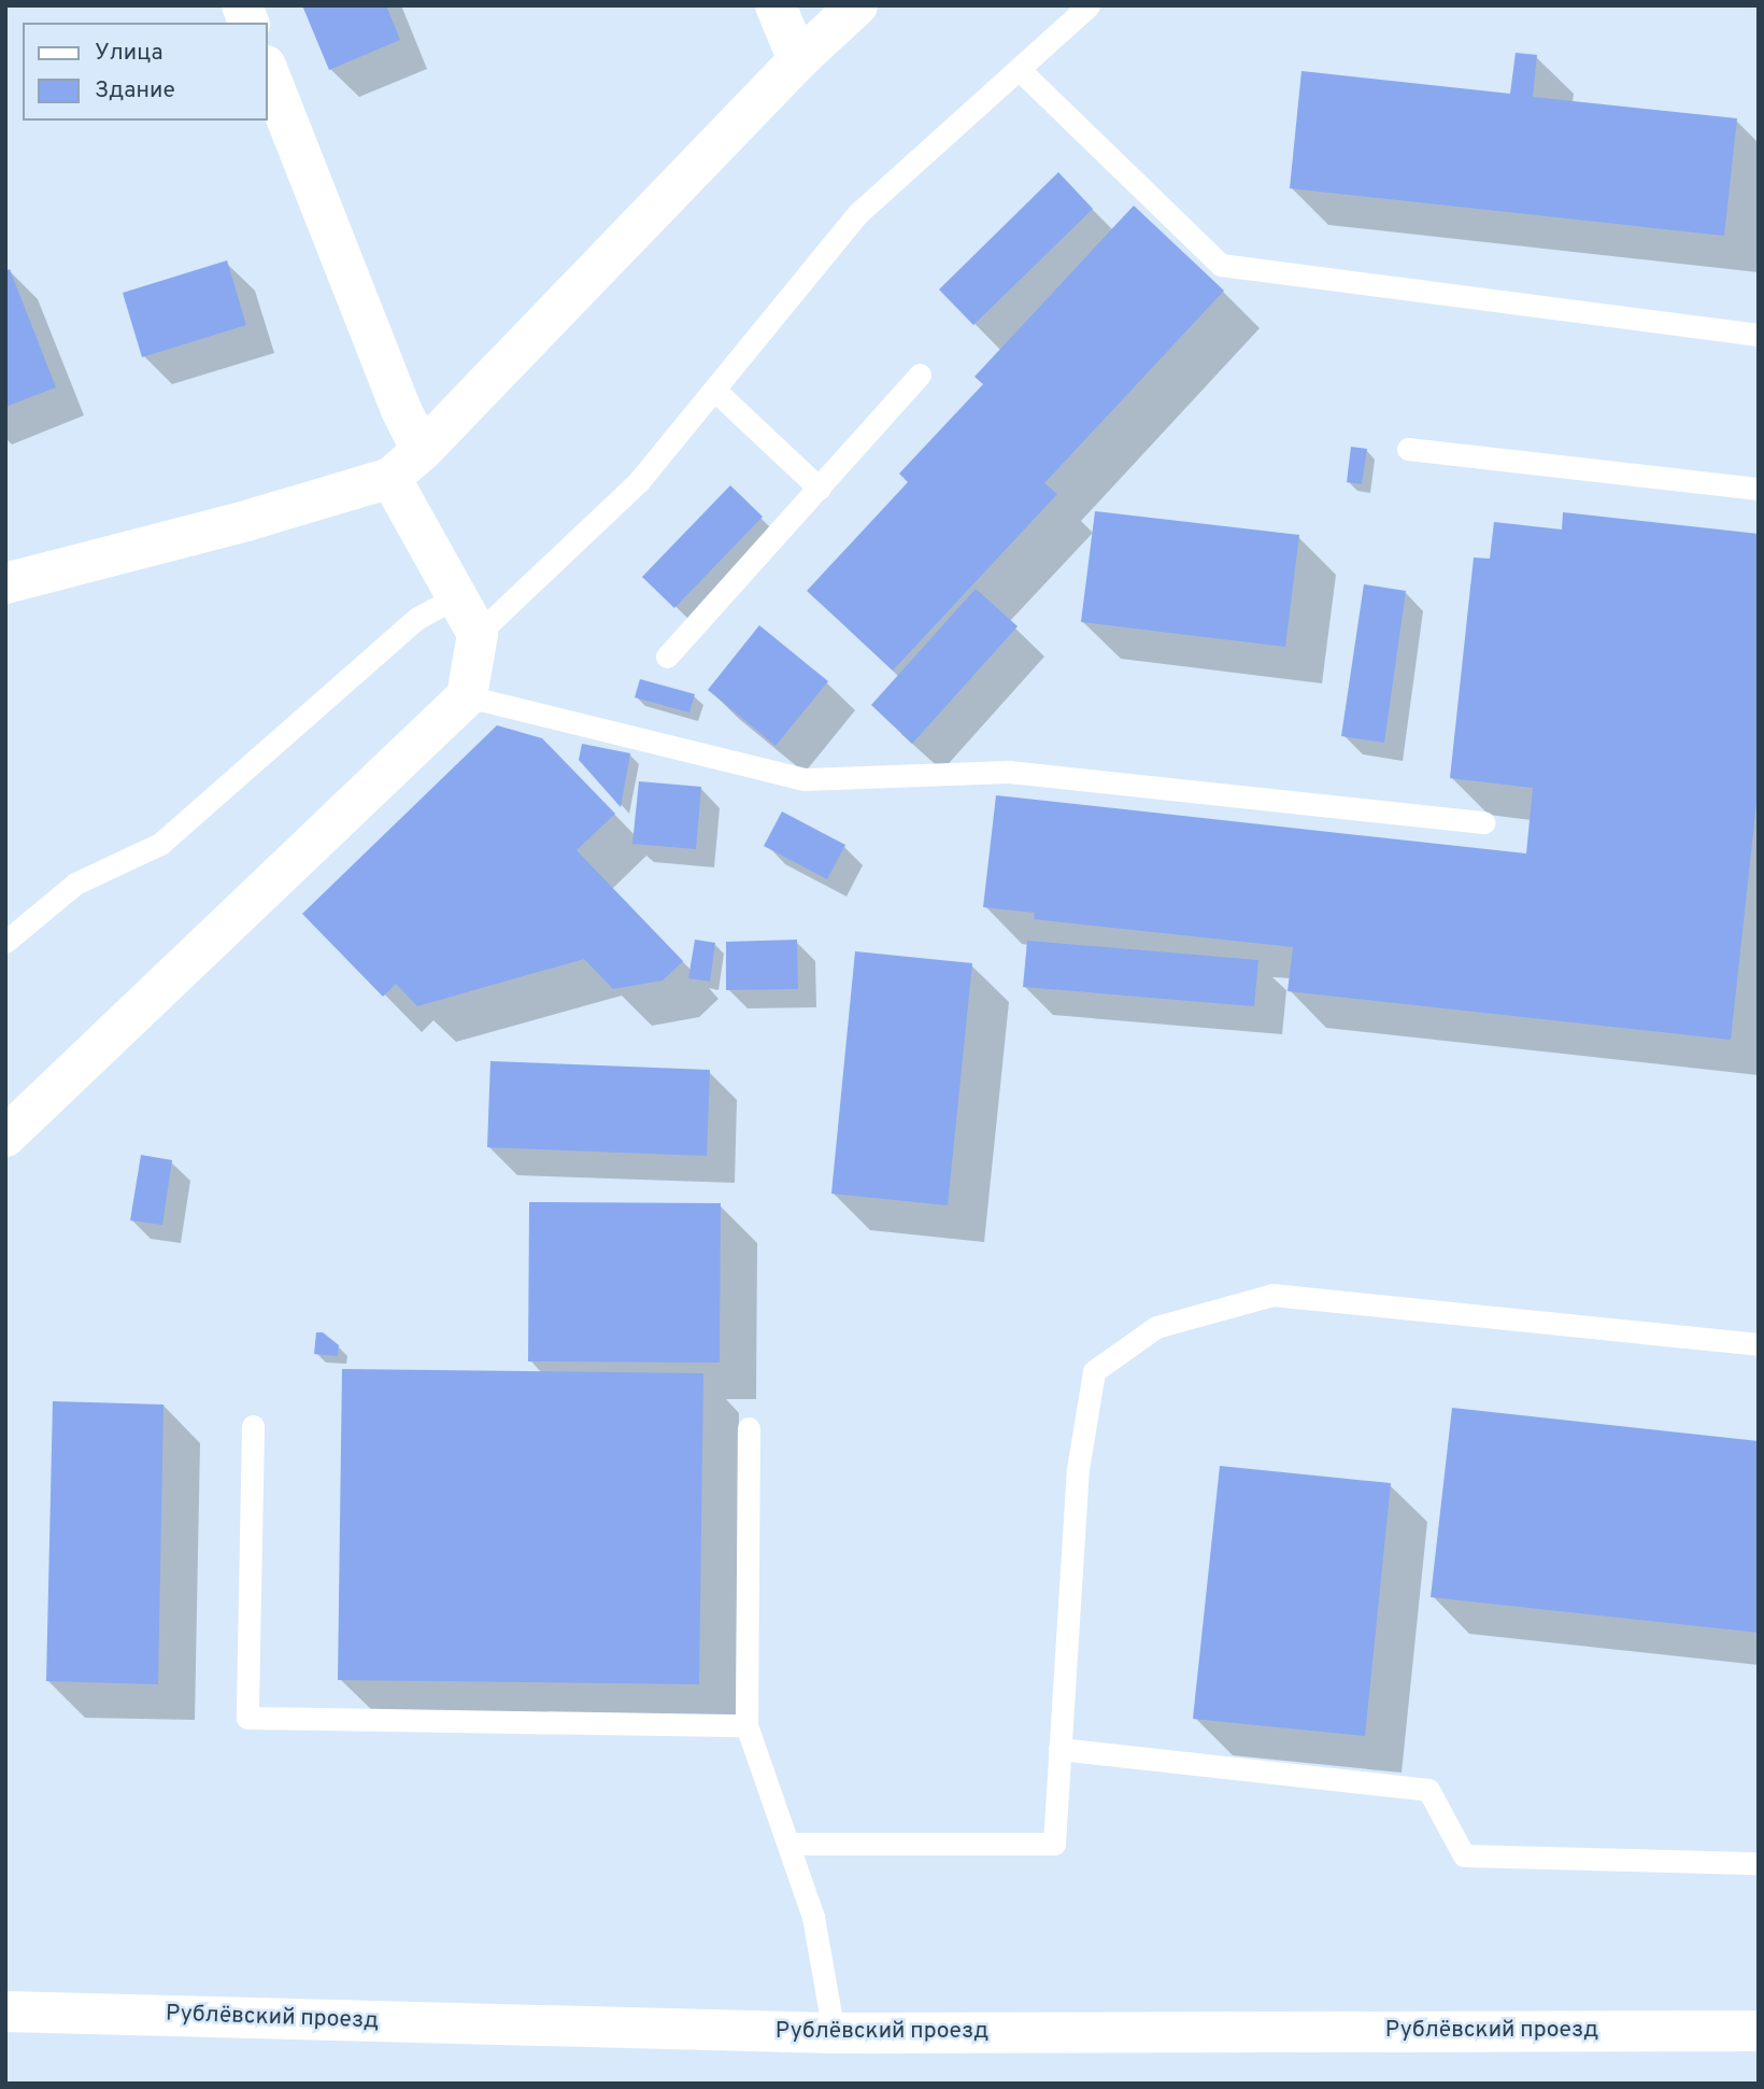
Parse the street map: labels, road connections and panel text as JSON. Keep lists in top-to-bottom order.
{
  "streets": {
    "street": ["Рублёвский проезд"]
  },
  "legend": ["Улица", "Здание"]
}
